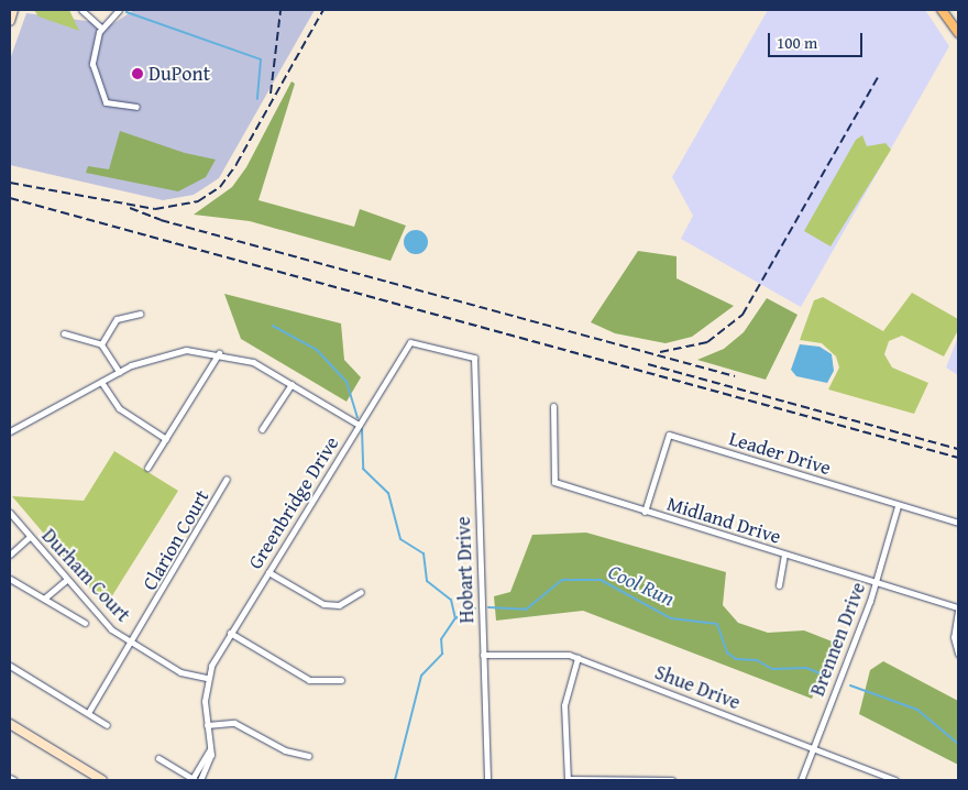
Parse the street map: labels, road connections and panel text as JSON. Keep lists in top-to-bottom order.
{
  "streets": {
    "street": [
      "Leader Drive",
      "Greenbridge Drive",
      "Midland Drive",
      "Clarion Court",
      "Hobart Drive",
      "Durham Court",
      "Brennen Drive",
      "Shue Drive"
    ]
  },
  "crossings": [
    ["Leader Drive", "Midland Drive"],
    ["Leader Drive", "Brennen Drive"],
    ["Greenbridge Drive", "Hobart Drive"],
    ["Greenbridge Drive", "Durham Court"],
    ["Midland Drive", "Brennen Drive"],
    ["Clarion Court", "Durham Court"],
    ["Hobart Drive", "Shue Drive"],
    ["Brennen Drive", "Shue Drive"]
  ],
  "water": ["Cool Run"],
  "places": ["DuPont"],
  "scale_bar": "100 m"
}
